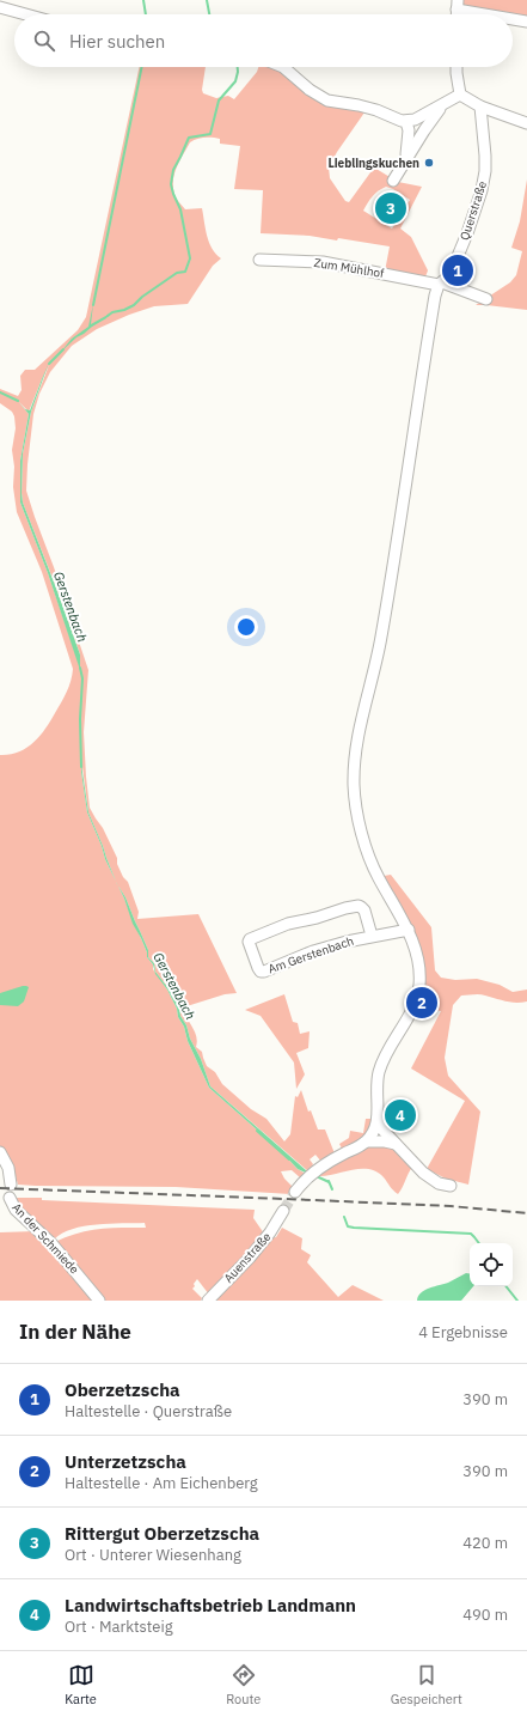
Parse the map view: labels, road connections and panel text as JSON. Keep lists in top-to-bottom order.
{
  "streets": {
    "street": [
      "Querstraße",
      "Zum Mühlhof",
      "Am Gerstenbach",
      "An der Schmiede",
      "Auenstraße"
    ]
  },
  "crossings": [
    ["Querstraße", "Zum Mühlhof"],
    ["Querstraße", "Am Gerstenbach"]
  ],
  "water": ["Gerstenbach"],
  "places": ["Lieblingskuchen"],
  "page": {
    "search": "Hier suchen",
    "pins": [
      "3",
      "1",
      "2",
      "4"
    ],
    "heading": ["In der Nähe", "4 Ergebnisse"],
    "list": [
      {
        "mark": "1",
        "name": "Oberzetzscha",
        "note": "Haltestelle · Querstraße",
        "value": "390 m"
      },
      {
        "mark": "2",
        "name": "Unterzetzscha",
        "note": "Haltestelle · Am Eichenberg",
        "value": "390 m"
      },
      {
        "mark": "3",
        "name": "Rittergut Oberzetzscha",
        "note": "Ort · Unterer Wiesenhang",
        "value": "420 m"
      },
      {
        "mark": "4",
        "name": "Landwirtschaftsbetrieb Landmann",
        "note": "Ort · Marktsteig",
        "value": "490 m"
      }
    ],
    "nav": ["Karte", "Route", "Gespeichert"]
  }
}
